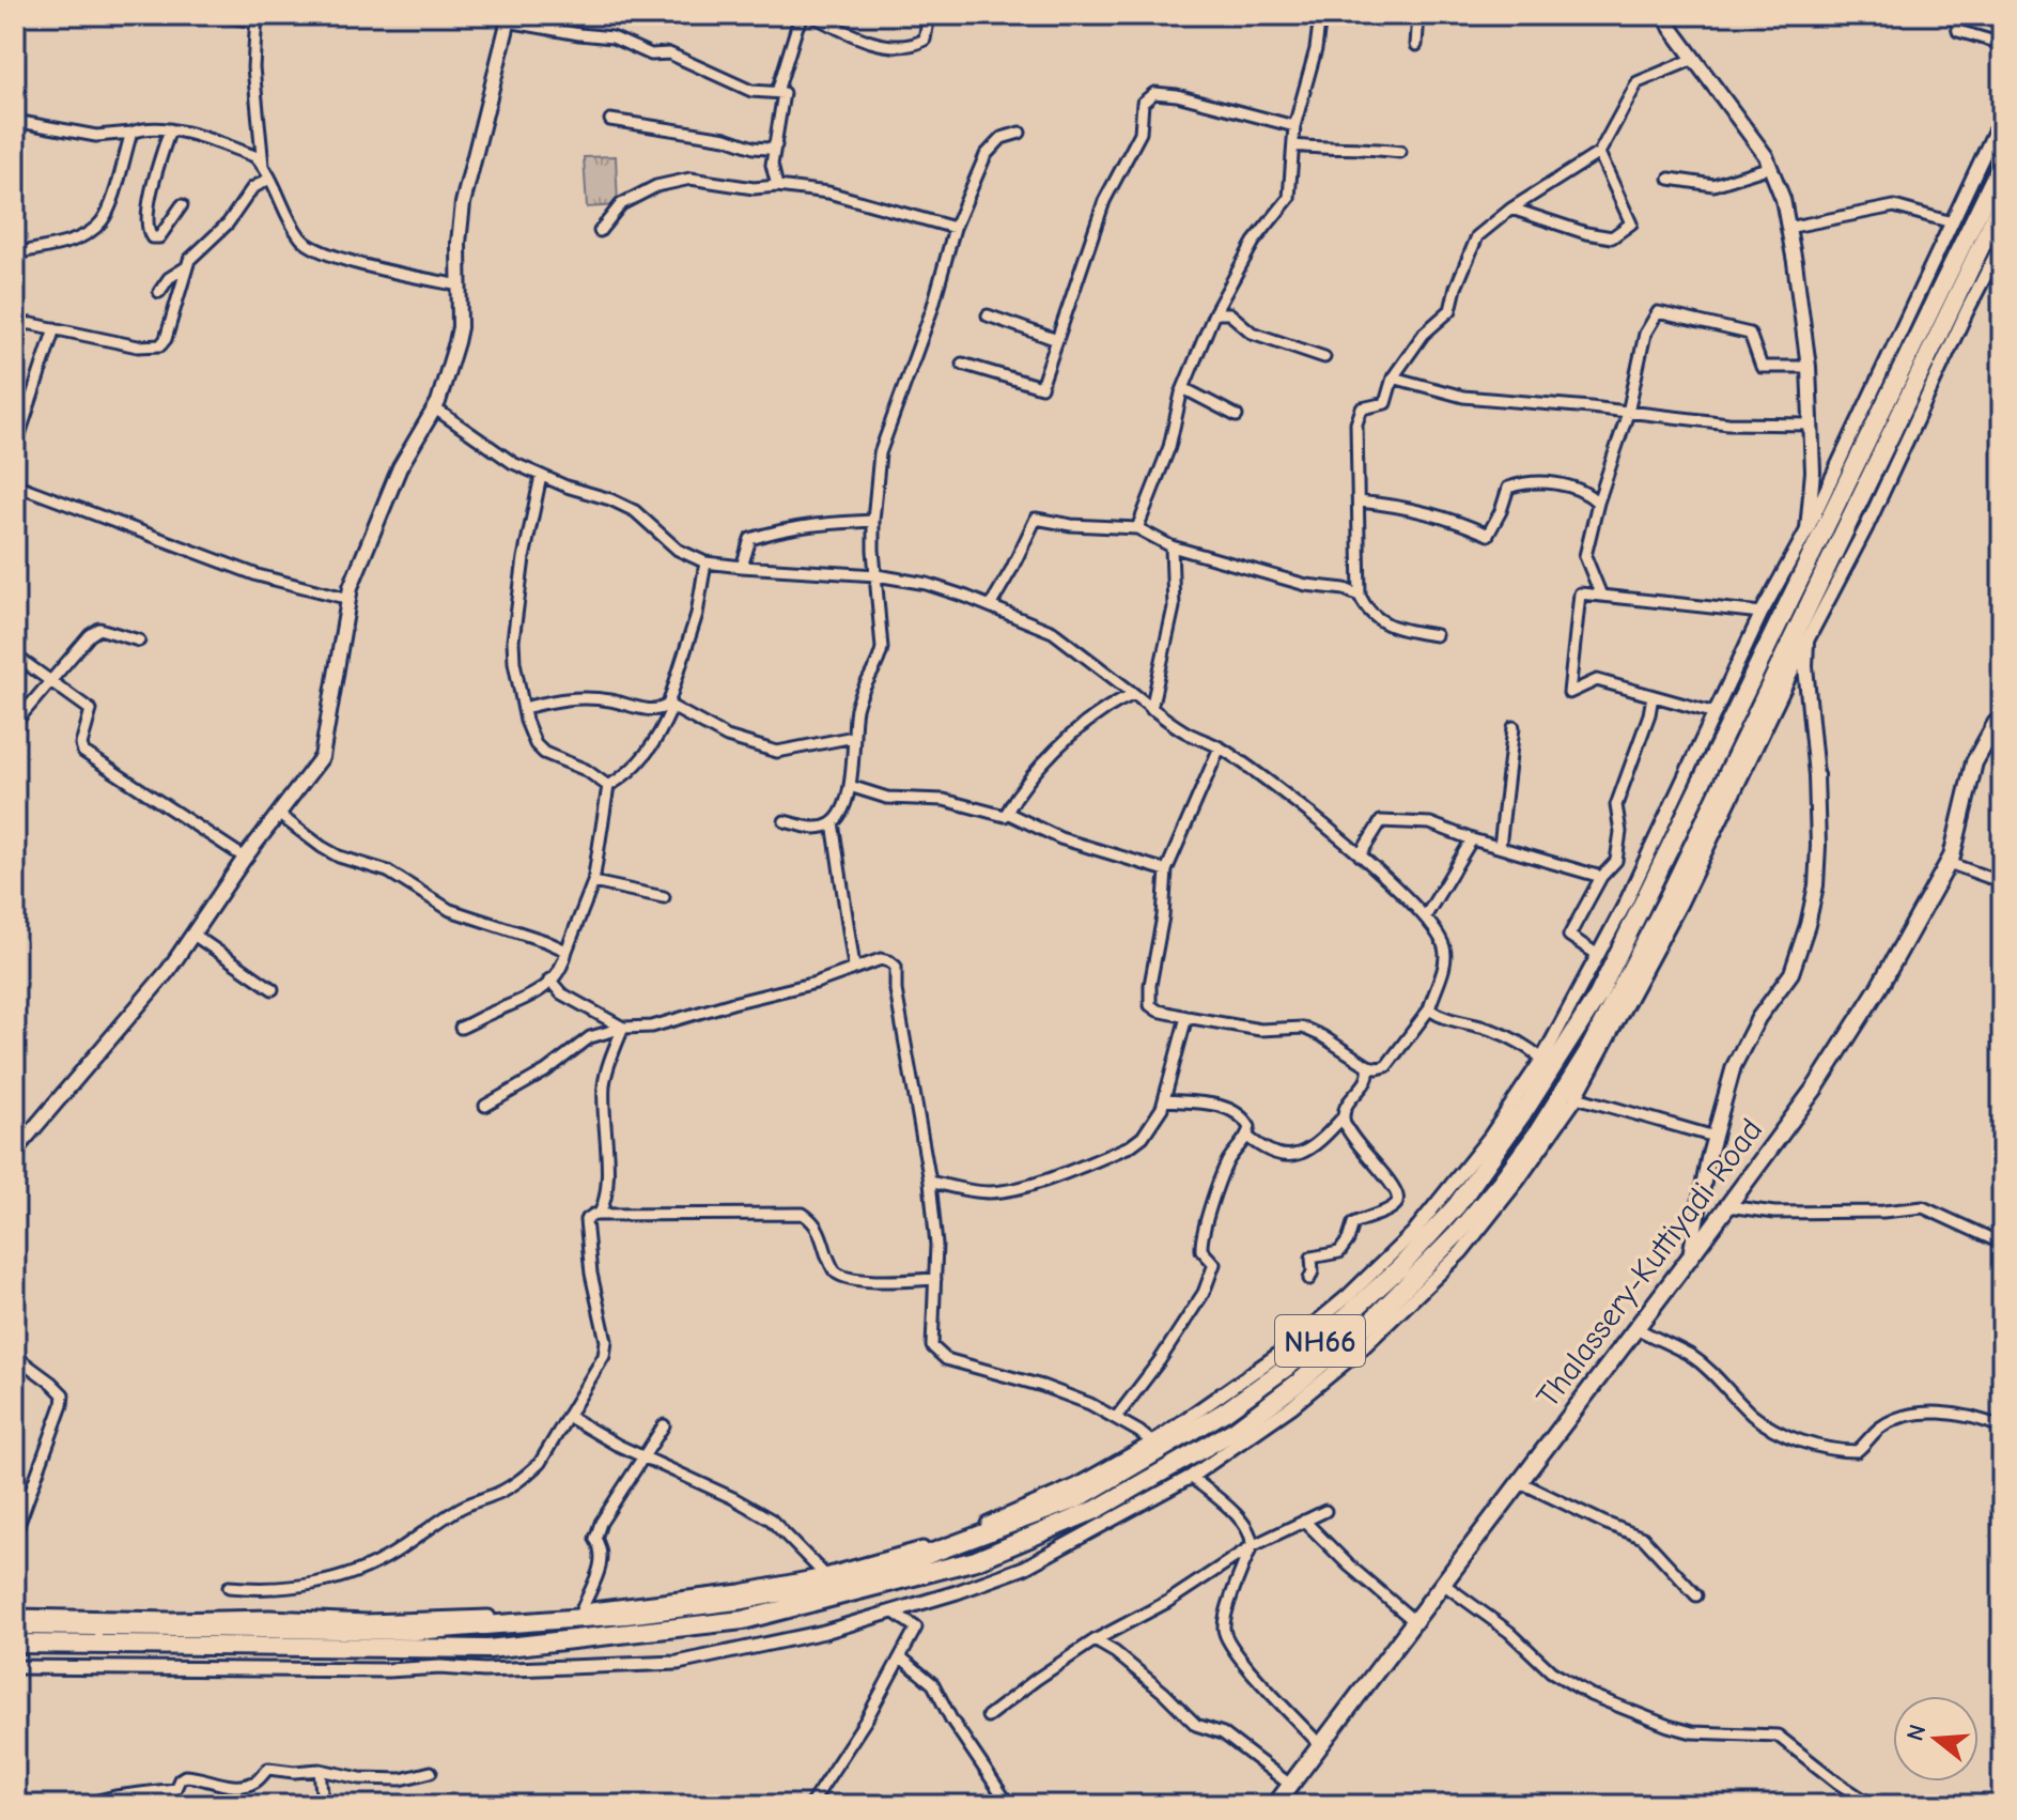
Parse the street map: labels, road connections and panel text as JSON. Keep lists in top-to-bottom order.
{
  "streets": {
    "highway": ["NH66"],
    "main road": ["Thalassery-Kuttiyadi Road"]
  },
  "north": "left"
}
